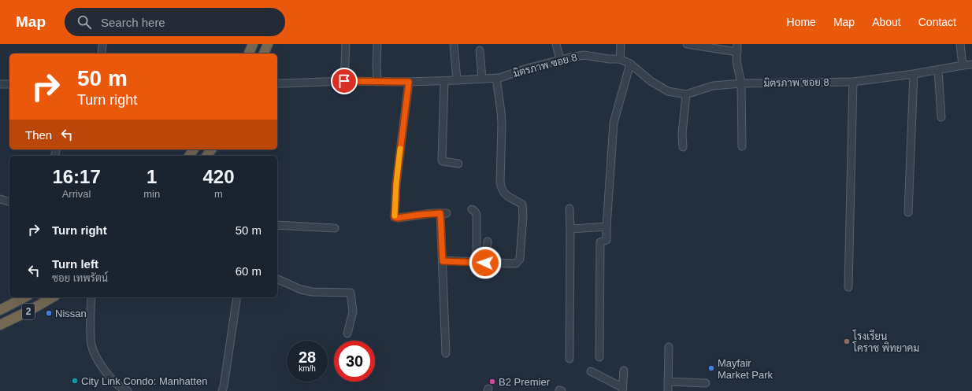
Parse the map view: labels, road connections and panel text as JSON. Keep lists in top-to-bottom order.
{
  "streets": {
    "highway": ["2"],
    "street": ["มิตรภาพ ซอย 8"]
  },
  "places": [
    "Nissan",
    "โรงเรียน โคราช พิทยาคม",
    "Mayfair Market Park",
    "City Link Condo: Manhatten",
    "B2 Premier"
  ],
  "page": {
    "header": "Map",
    "search": "Search here",
    "nav": [
      "Home",
      "Map",
      "About",
      "Contact"
    ],
    "turn": ["50 m", "Turn right"],
    "then": "Then",
    "eta": [
      "16:17",
      "Arrival",
      "1",
      "min",
      "420",
      "m"
    ],
    "list": [
      {
        "name": "Turn right",
        "value": "50 m"
      },
      {
        "name": "Turn left",
        "note": "ซอย เทพรัตน์",
        "value": "60 m"
      }
    ],
    "speed": "28 km/h",
    "limit": "30"
  }
}
